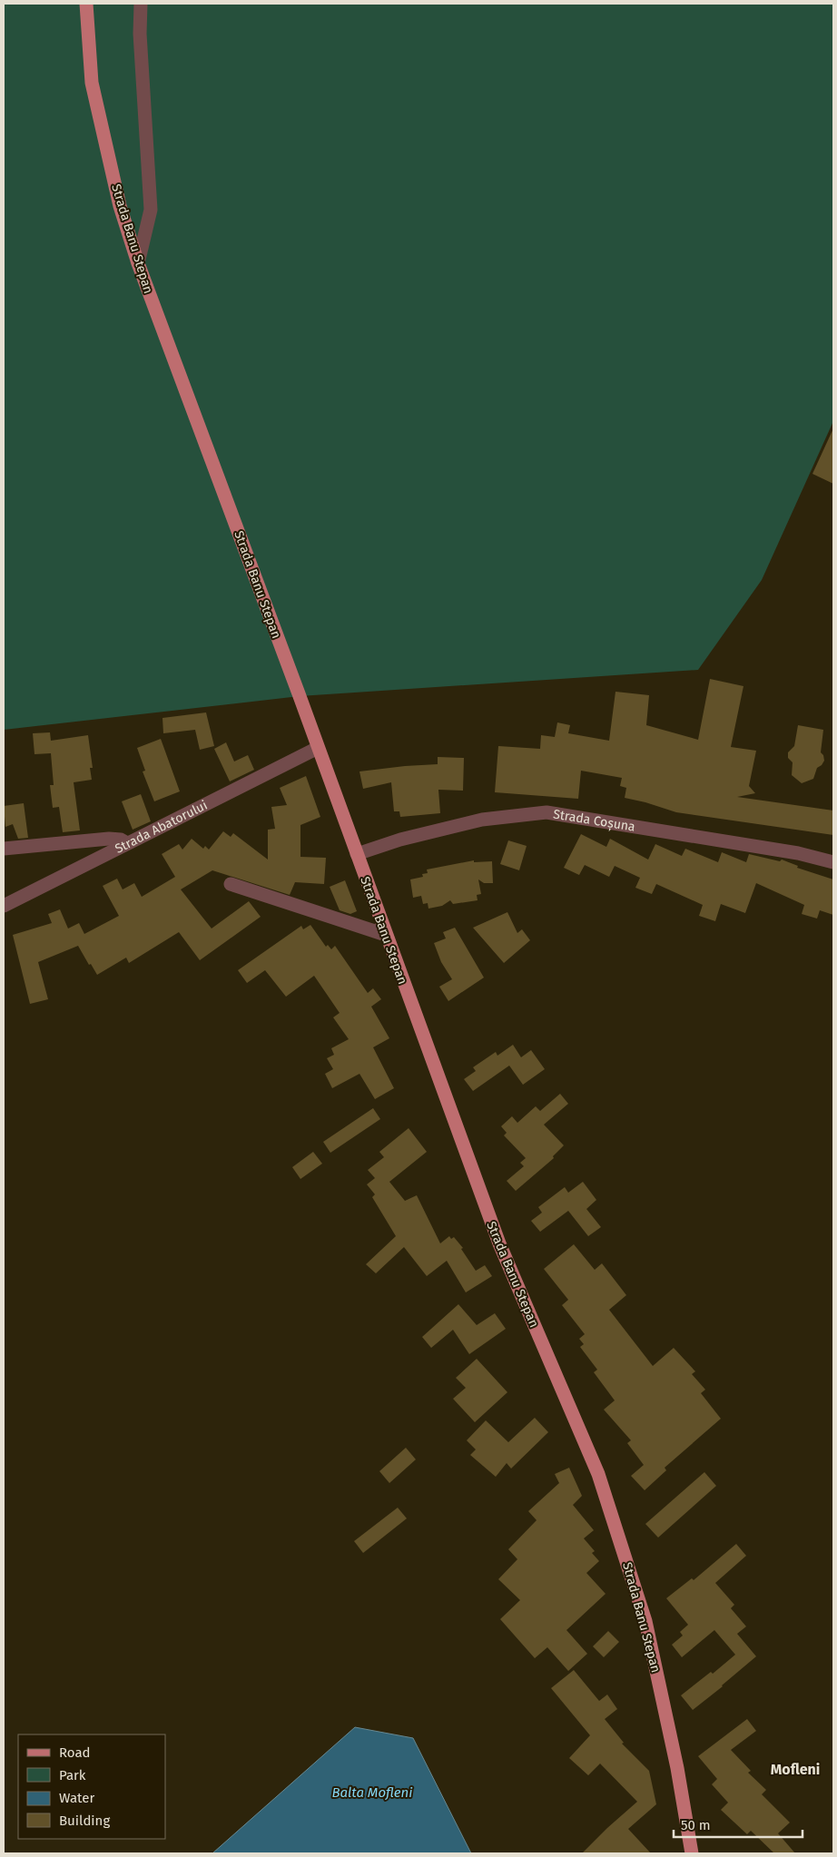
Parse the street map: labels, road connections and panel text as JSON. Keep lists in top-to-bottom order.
{
  "streets": {
    "main road": ["Strada Banu Stepan"],
    "street": ["Strada Coșuna", "Strada Abatorului"]
  },
  "crossings": [
    ["Strada Banu Stepan", "Strada Coșuna"],
    ["Strada Banu Stepan", "Strada Abatorului"]
  ],
  "districts": ["Mofleni"],
  "water": ["Balta Mofleni"],
  "legend": [
    "Road",
    "Park",
    "Water",
    "Building"
  ],
  "scale_bar": "50 m"
}
